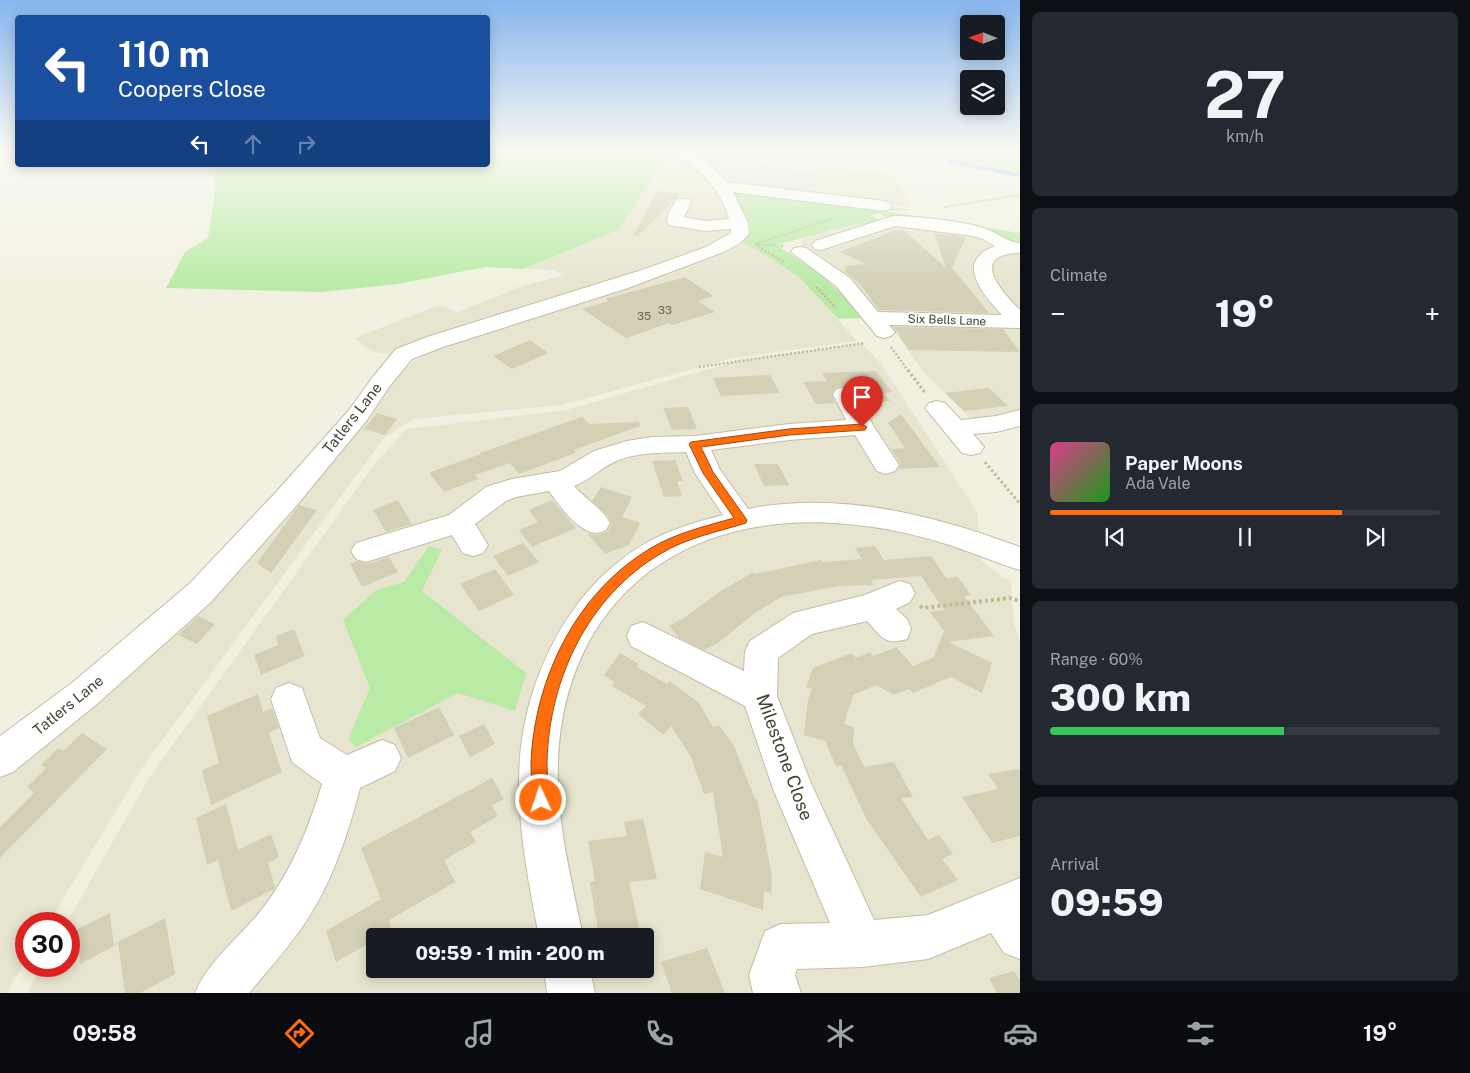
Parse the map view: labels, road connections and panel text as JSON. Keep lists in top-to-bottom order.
{
  "streets": {
    "street": ["Six Bells Lane", "Tatlers Lane", "Milestone Close"]
  },
  "house_numbers": ["33", "35"],
  "north": "left",
  "page": {
    "tile": [
      ["27", "km/h"],
      "Climate",
      ["Range · 60%", "300 km"],
      ["Arrival", "09:59"]
    ],
    "turn": ["110 m", "Coopers Close"],
    "heat": ["−", "19°", "+"],
    "song": ["Paper Moons", "Ada Vale"],
    "limit": "30",
    "trip": "09:59 · 1 min · 200 m",
    "tabs": ["09:58", "19°"]
  }
}
